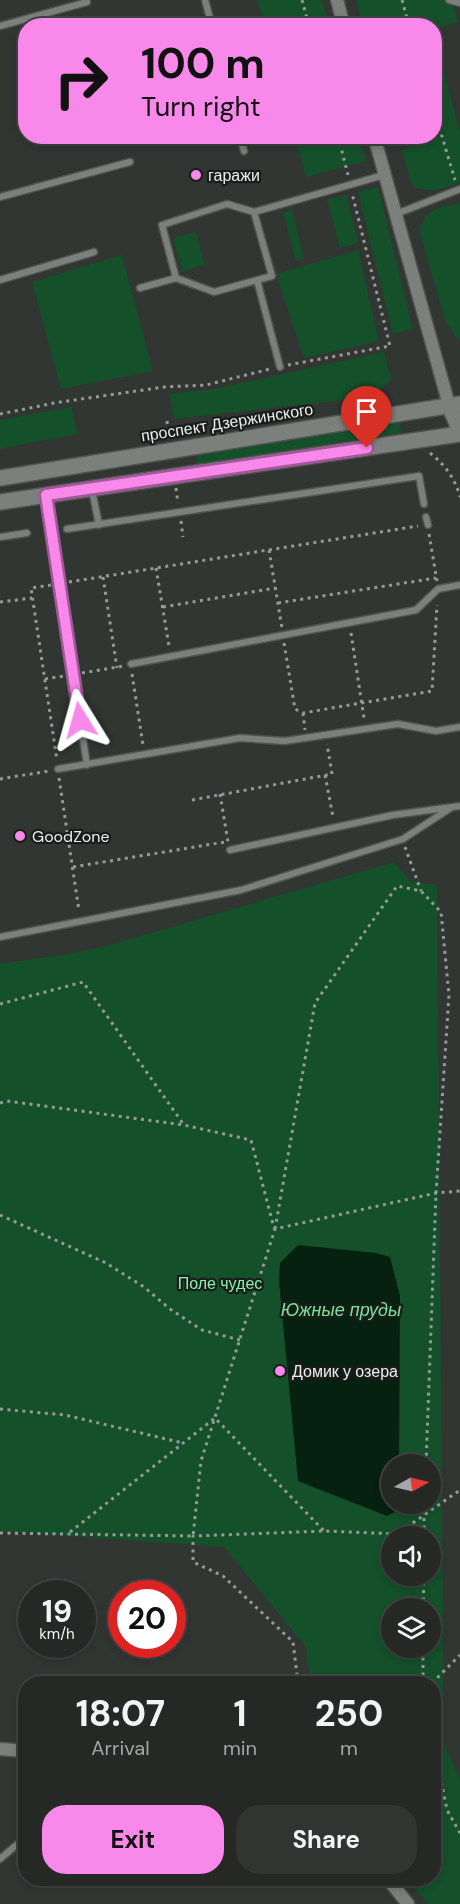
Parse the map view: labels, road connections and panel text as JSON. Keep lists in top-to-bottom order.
{
  "streets": {
    "street": ["проспект Дзержинского"]
  },
  "water": ["Южные пруды"],
  "parks": ["Поле чудес"],
  "places": ["гаражи", "GoodZone", "Домик у озера"],
  "north": "right",
  "page": {
    "turn": ["100 m", "Turn right"],
    "speed": "19 km/h",
    "limit": "20",
    "eta": [
      "18:07",
      "Arrival",
      "1",
      "min",
      "250",
      "m"
    ],
    "buttons": ["Exit", "Share"]
  }
}
